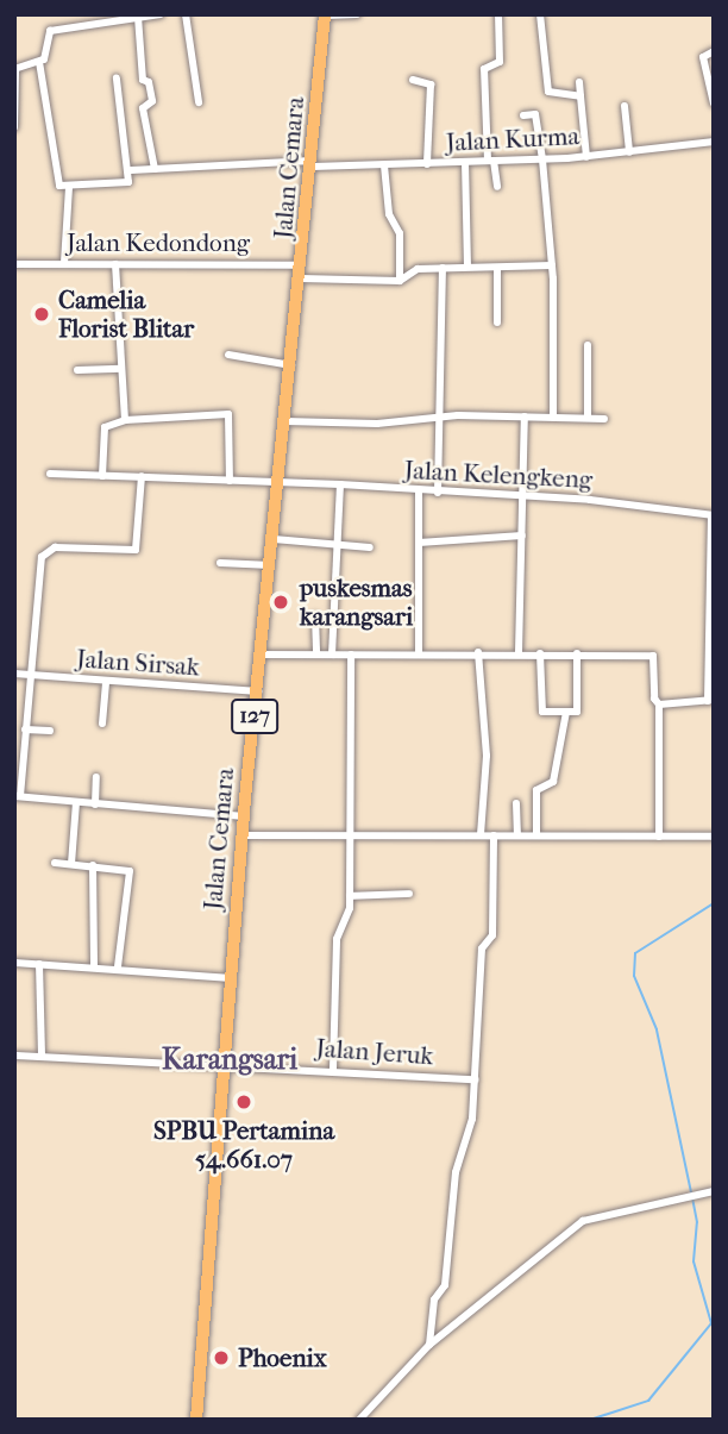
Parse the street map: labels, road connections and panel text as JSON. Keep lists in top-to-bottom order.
{
  "streets": {
    "main road": ["Jalan Cemara", "127"],
    "street": [
      "Jalan Kurma",
      "Jalan Kedondong",
      "Jalan Kelengkeng",
      "Jalan Sirsak",
      "Jalan Jeruk"
    ]
  },
  "crossings": [
    ["Jalan Kurma", "Jalan Cemara"],
    ["Jalan Cemara", "Jalan Kedondong"],
    ["Jalan Cemara", "Jalan Kelengkeng"],
    ["Jalan Cemara", "Jalan Sirsak"],
    ["Jalan Cemara", "Jalan Jeruk"]
  ],
  "districts": ["Karangsari"],
  "places": [
    "Camelia Florist Blitar",
    "puskesmas karangsari",
    "SPBU Pertamina 54.661.07",
    "Phoenix"
  ]
}
